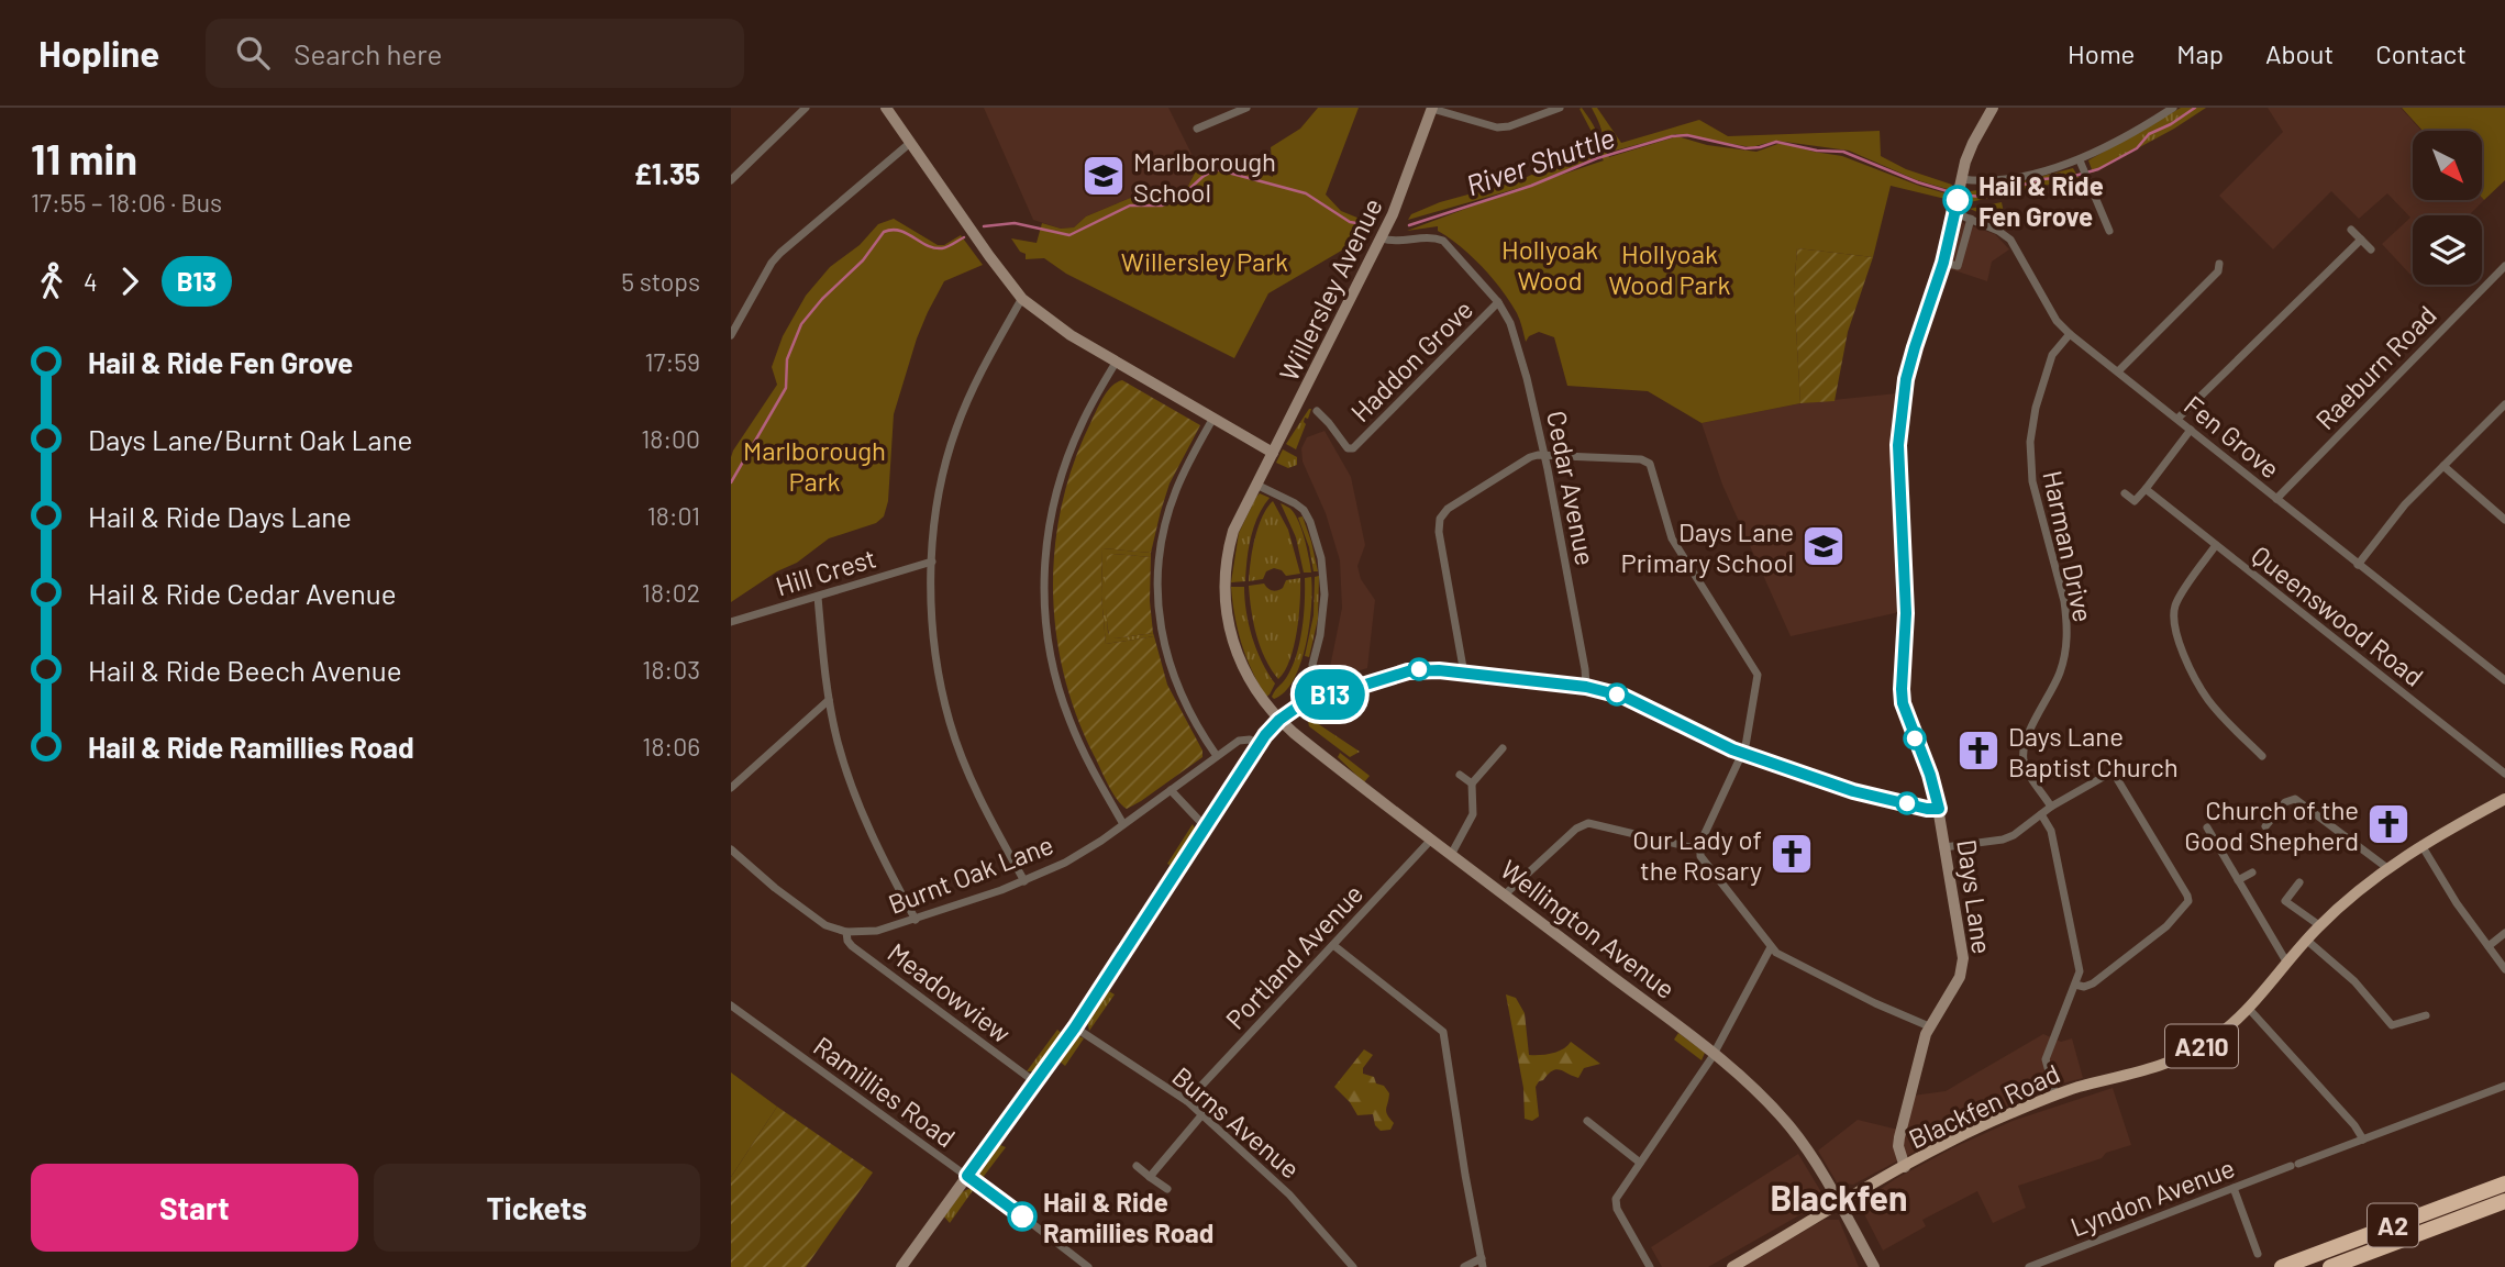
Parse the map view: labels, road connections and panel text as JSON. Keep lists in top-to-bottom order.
{
  "streets": {
    "highway": ["A2"],
    "main road": ["A210", "Blackfen Road"],
    "street": [
      "Willersley Avenue",
      "Haddon Grove",
      "Raeburn Road",
      "Fen Grove",
      "Cedar Avenue",
      "Harman Drive",
      "Hill Crest",
      "Queenswood Road",
      "Burnt Oak Lane",
      "Days Lane",
      "Wellington Avenue",
      "Portland Avenue",
      "Meadowview",
      "Ramillies Road",
      "Burns Avenue",
      "Lyndon Avenue"
    ]
  },
  "crossings": [
    ["Willersley Avenue", "Haddon Grove"],
    ["Willersley Avenue", "Wellington Avenue"],
    ["Haddon Grove", "Cedar Avenue"],
    ["Raeburn Road", "Fen Grove"],
    ["Fen Grove", "Harman Drive"],
    ["Fen Grove", "Days Lane"],
    ["Burnt Oak Lane", "Meadowview"],
    ["Days Lane", "Blackfen Road"],
    ["Wellington Avenue", "Portland Avenue"],
    ["Wellington Avenue", "Blackfen Road"],
    ["Portland Avenue", "Burns Avenue"]
  ],
  "districts": ["Blackfen"],
  "water": ["River Shuttle"],
  "parks": [
    "Hollyoak Wood",
    "Hollyoak Wood Park",
    "Willersley Park",
    "Marlborough Park"
  ],
  "places": {
    "school or university": ["Marlborough School", "Days Lane Primary School"],
    "other": ["Hail & Ride Fen Grove", "Hail & Ride Ramillies Road"],
    "church": ["Days Lane Baptist Church", "Church of the Good Shepherd", "Our Lady of the Rosary"]
  },
  "lines": ["bus line B13"],
  "north": "bottom right",
  "page": {
    "header": "Hopline",
    "search": "Search here",
    "nav": [
      "Home",
      "Map",
      "About",
      "Contact"
    ],
    "heading": ["11 min", "17:55 – 18:06 · Bus", "£1.35"],
    "on_map": "B13",
    "legs": ["4", "B13", "5 stops"],
    "list": [
      {
        "name": "Hail & Ride Fen Grove",
        "value": "17:59"
      },
      {
        "name": "Days Lane/Burnt Oak Lane",
        "value": "18:00"
      },
      {
        "name": "Hail & Ride Days Lane",
        "value": "18:01"
      },
      {
        "name": "Hail & Ride Cedar Avenue",
        "value": "18:02"
      },
      {
        "name": "Hail & Ride Beech Avenue",
        "value": "18:03"
      },
      {
        "name": "Hail & Ride Ramillies Road",
        "value": "18:06"
      }
    ],
    "buttons": ["Start", "Tickets"]
  }
}
